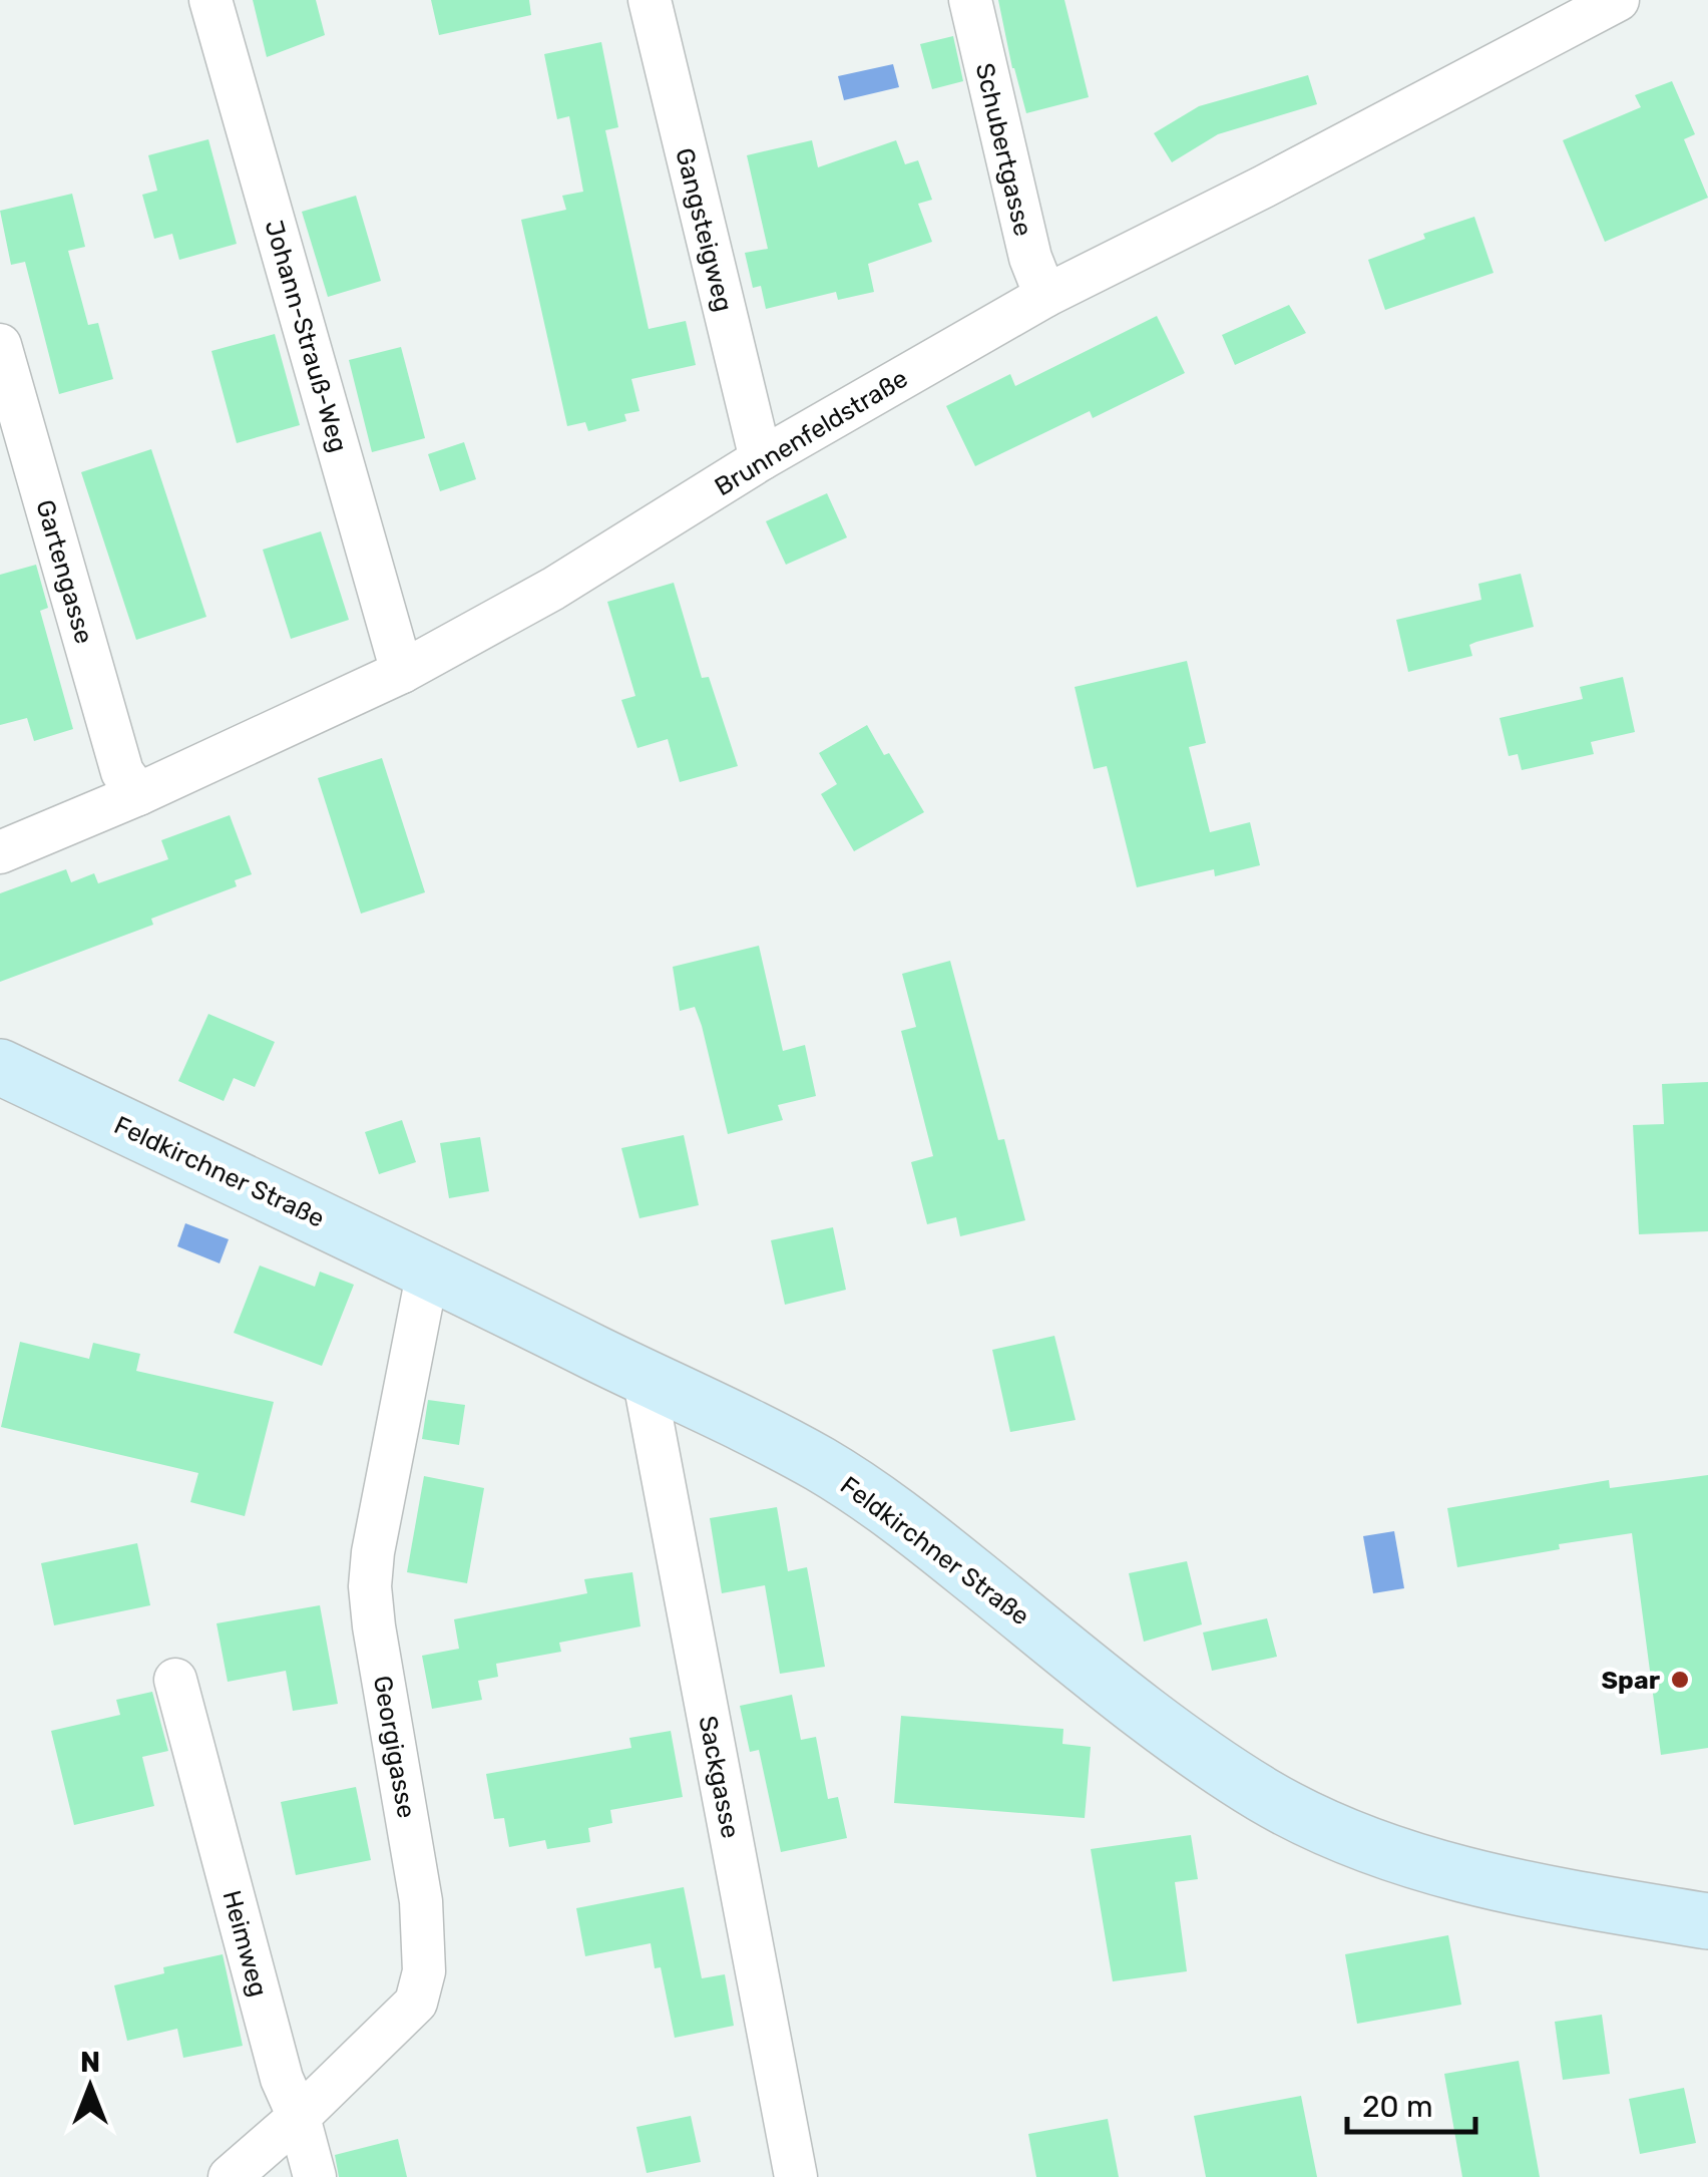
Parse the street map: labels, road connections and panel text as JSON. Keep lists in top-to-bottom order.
{
  "streets": {
    "street": [
      "Schubertgasse",
      "Gangsteigweg",
      "Johann-Strauß-Weg",
      "Brunnenfeldstraße",
      "Gartengasse",
      "Feldkirchner Straße",
      "Georgigasse",
      "Sackgasse",
      "Heimweg"
    ]
  },
  "crossings": [
    ["Schubertgasse", "Brunnenfeldstraße"],
    ["Gangsteigweg", "Brunnenfeldstraße"],
    ["Johann-Strauß-Weg", "Brunnenfeldstraße"],
    ["Brunnenfeldstraße", "Gartengasse"],
    ["Feldkirchner Straße", "Georgigasse"],
    ["Feldkirchner Straße", "Sackgasse"],
    ["Georgigasse", "Heimweg"]
  ],
  "places": ["Spar"],
  "scale_bar": "20 m",
  "north": "top"
}
